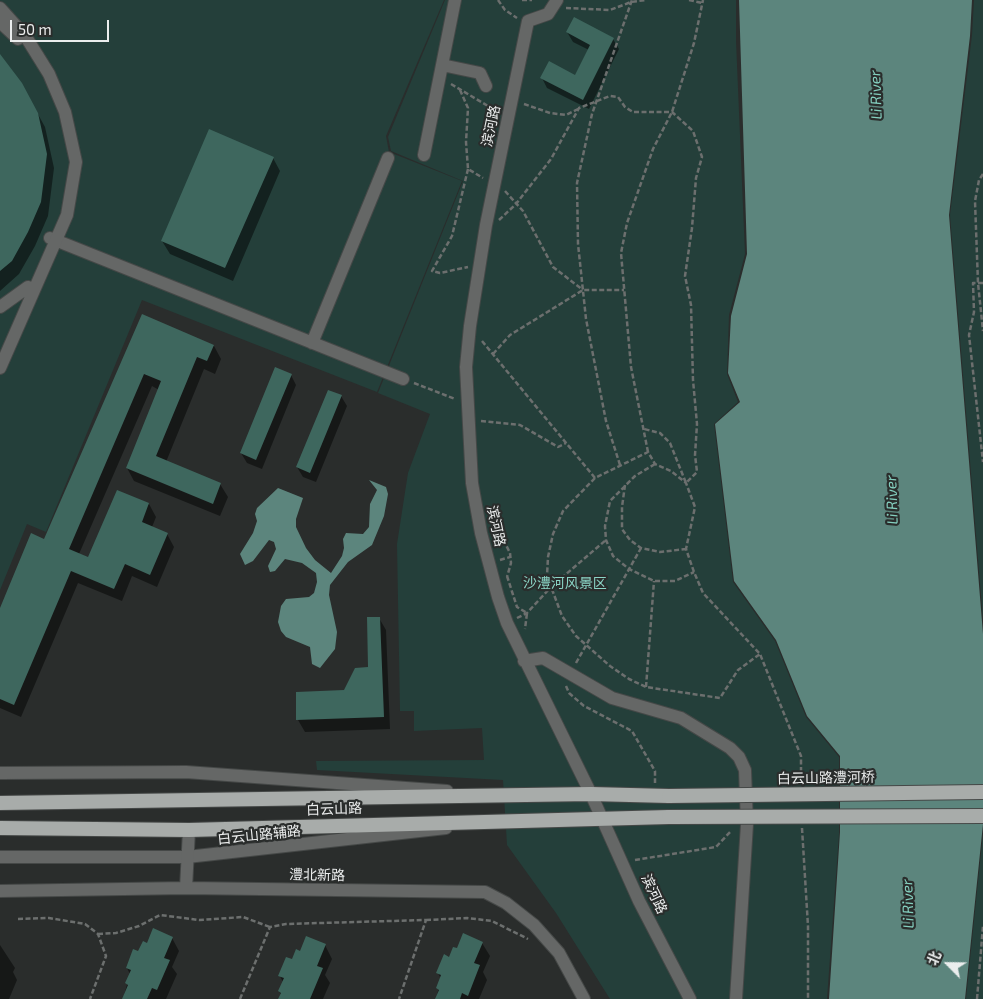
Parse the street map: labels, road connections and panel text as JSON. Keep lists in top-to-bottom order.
{
  "streets": {
    "highway": ["白云山路澧河桥", "白云山路"],
    "street": ["滨河路", "白云山路辅路", "澧北新路"]
  },
  "crossings": [
    ["滨河路", "白云山路"],
    ["白云山路澧河桥", "白云山路"],
    ["白云山路", "白云山路辅路"]
  ],
  "water": ["Li River"],
  "parks": ["沙澧河风景区"],
  "scale_bar": "50 m",
  "north": "top left"
}
